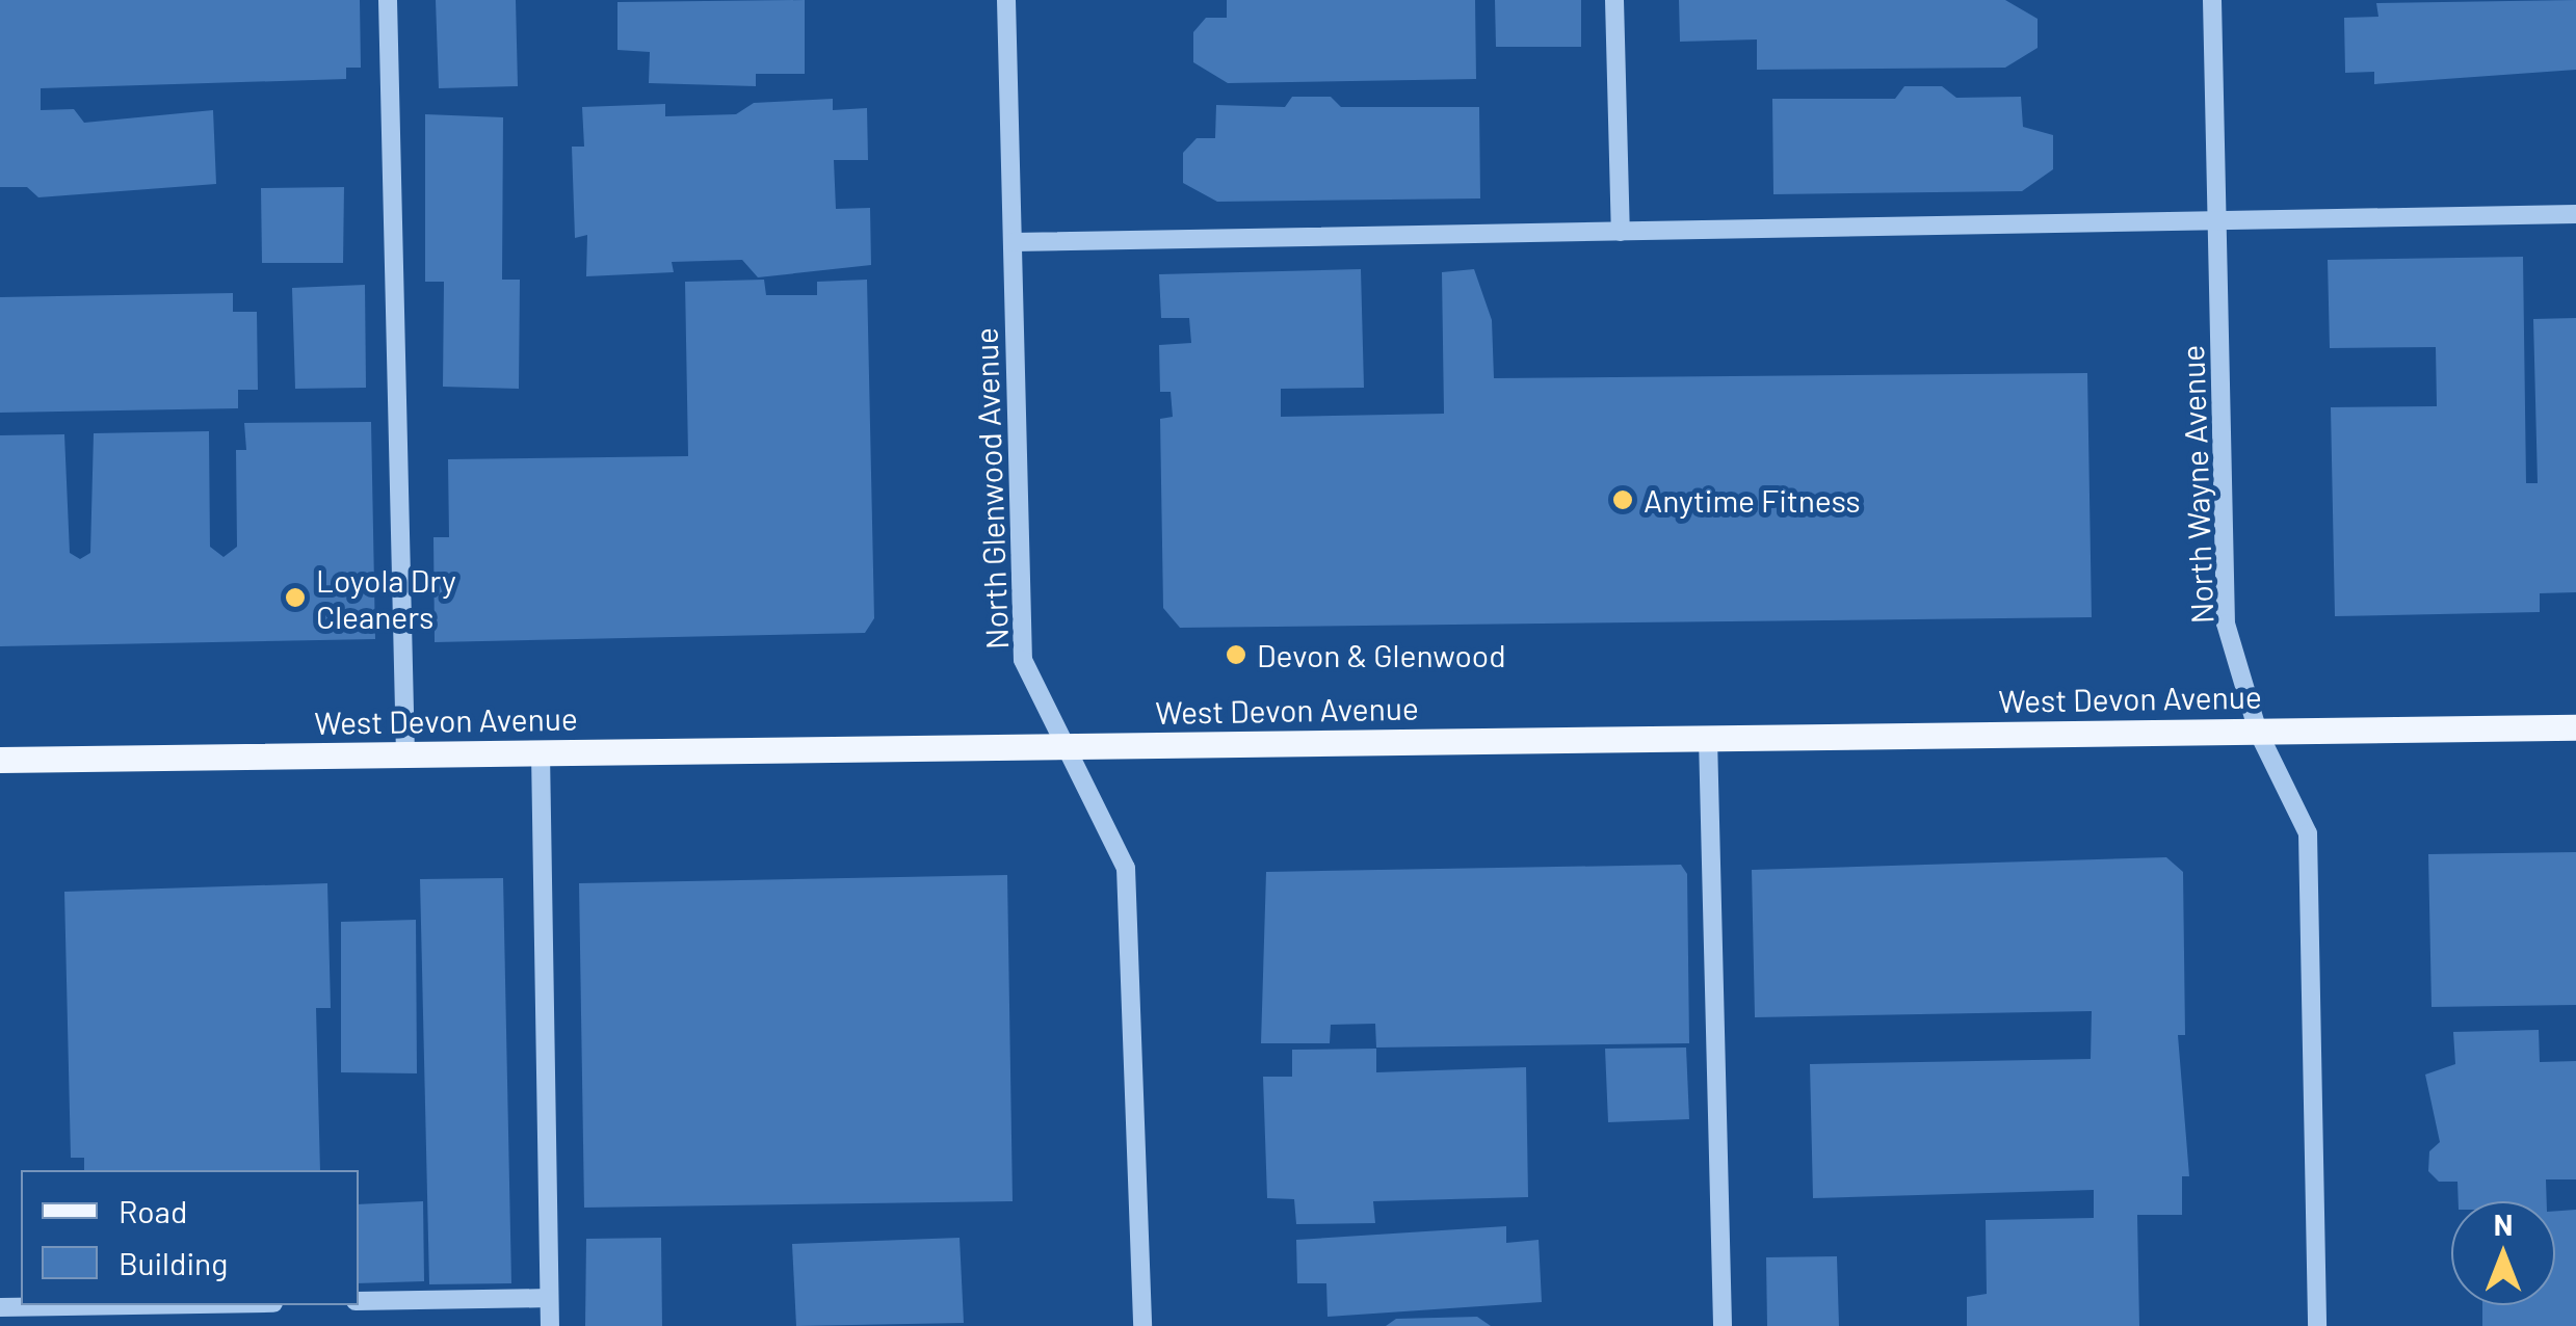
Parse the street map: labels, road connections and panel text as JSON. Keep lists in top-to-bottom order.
{
  "streets": {
    "main road": ["West Devon Avenue"],
    "street": ["North Wayne Avenue", "North Glenwood Avenue"]
  },
  "crossings": [
    ["North Wayne Avenue", "West Devon Avenue"],
    ["North Glenwood Avenue", "West Devon Avenue"]
  ],
  "places": ["Anytime Fitness", "Loyola Dry Cleaners", "Devon & Glenwood"],
  "legend": ["Road", "Building"],
  "north": "top"
}
